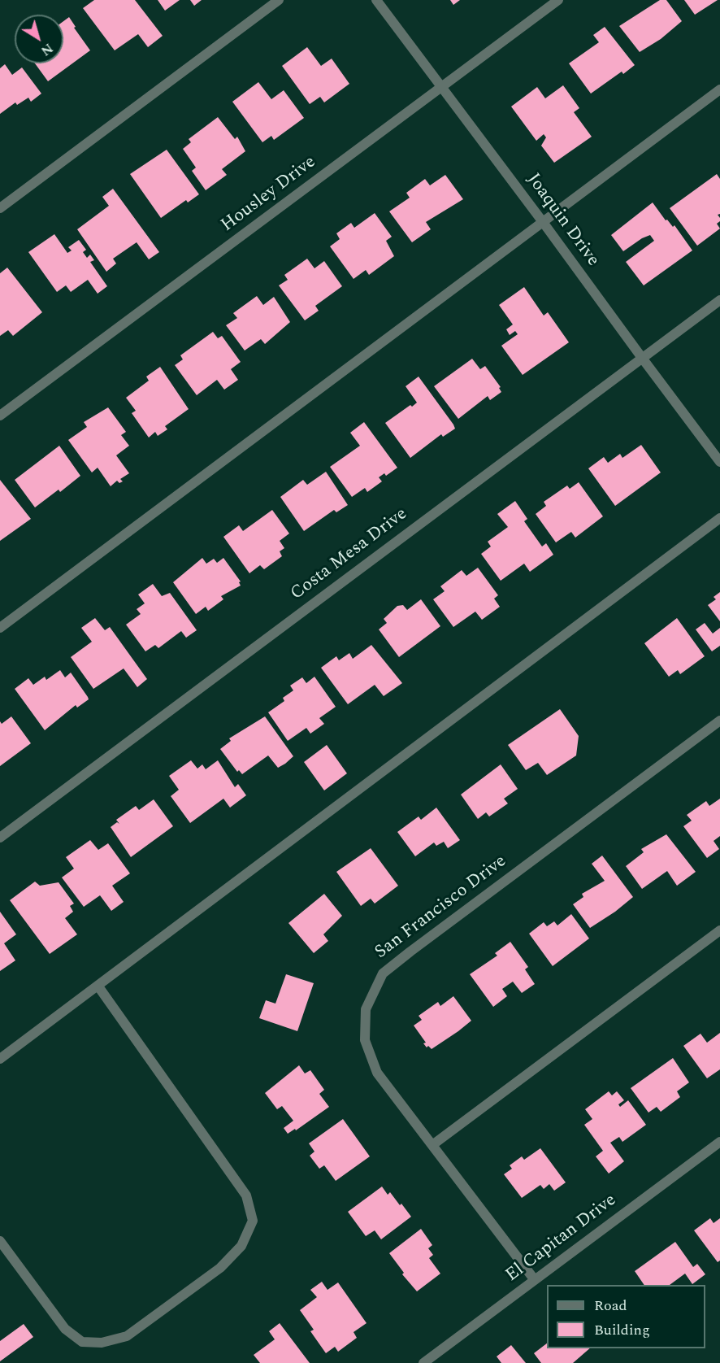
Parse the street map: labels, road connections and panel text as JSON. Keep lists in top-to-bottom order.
{
  "streets": {
    "street": [
      "Housley Drive",
      "Joaquin Drive",
      "Costa Mesa Drive",
      "San Francisco Drive",
      "El Capitan Drive"
    ]
  },
  "crossings": [
    ["Housley Drive", "Joaquin Drive"],
    ["Joaquin Drive", "Costa Mesa Drive"],
    ["San Francisco Drive", "El Capitan Drive"]
  ],
  "legend": ["Road", "Building"],
  "north": "bottom right"
}
